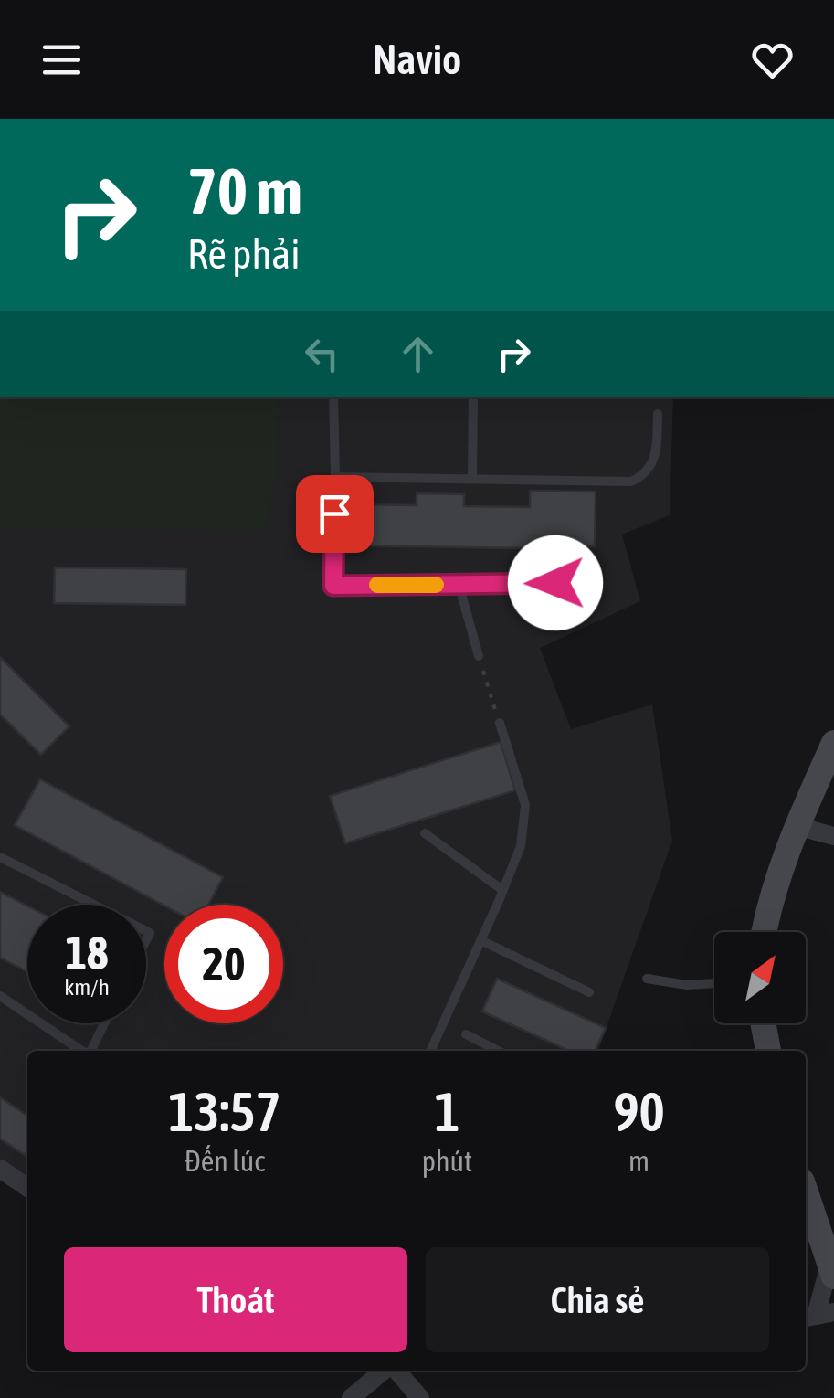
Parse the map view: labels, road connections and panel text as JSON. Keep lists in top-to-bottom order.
{
  "north": "top right",
  "page": {
    "header": "Navio",
    "turn": ["70 m", "Rẽ phải"],
    "speed": "18 km/h",
    "limit": "20",
    "eta": [
      "13:57",
      "Đến lúc",
      "1",
      "phút",
      "90",
      "m"
    ],
    "buttons": ["Thoát", "Chia sẻ"]
  }
}
